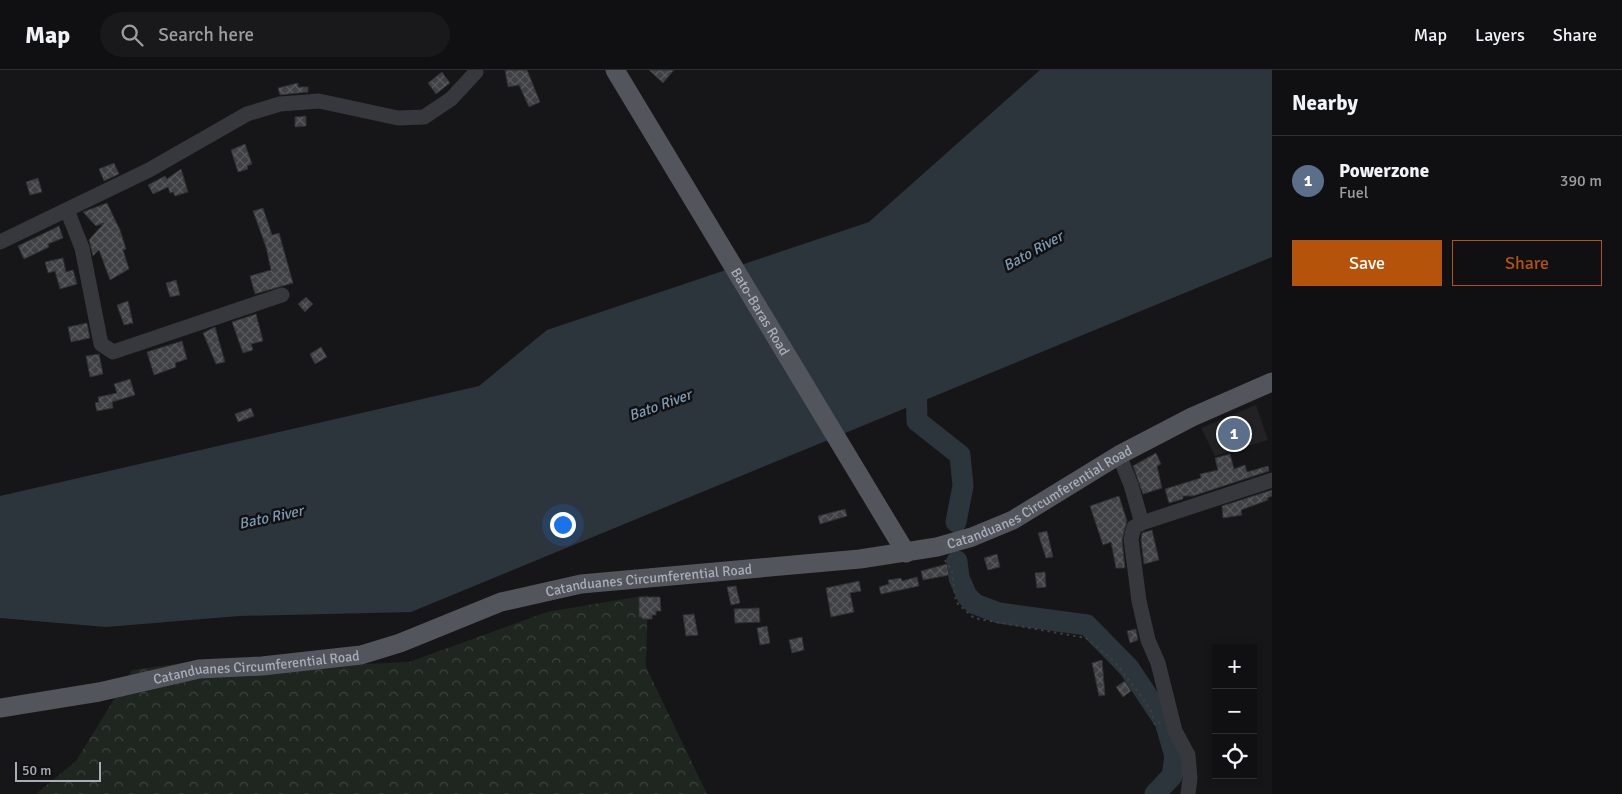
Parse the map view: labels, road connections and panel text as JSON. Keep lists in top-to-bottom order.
{
  "streets": {
    "main road": ["Bato-Baras Road", "Catanduanes Circumferential Road"]
  },
  "crossings": [
    ["Bato-Baras Road", "Catanduanes Circumferential Road"]
  ],
  "water": ["Bato River"],
  "scale_bar": "50 m",
  "page": {
    "header": "Map",
    "search": "Search here",
    "nav": ["Map", "Layers", "Share"],
    "heading": "Nearby",
    "list": [
      {
        "mark": "1",
        "name": "Powerzone",
        "note": "Fuel",
        "value": "390 m"
      }
    ],
    "buttons": ["Save", "Share"],
    "pins": "1",
    "map_buttons": ["+", "−"],
    "scale": "50 m"
  }
}
